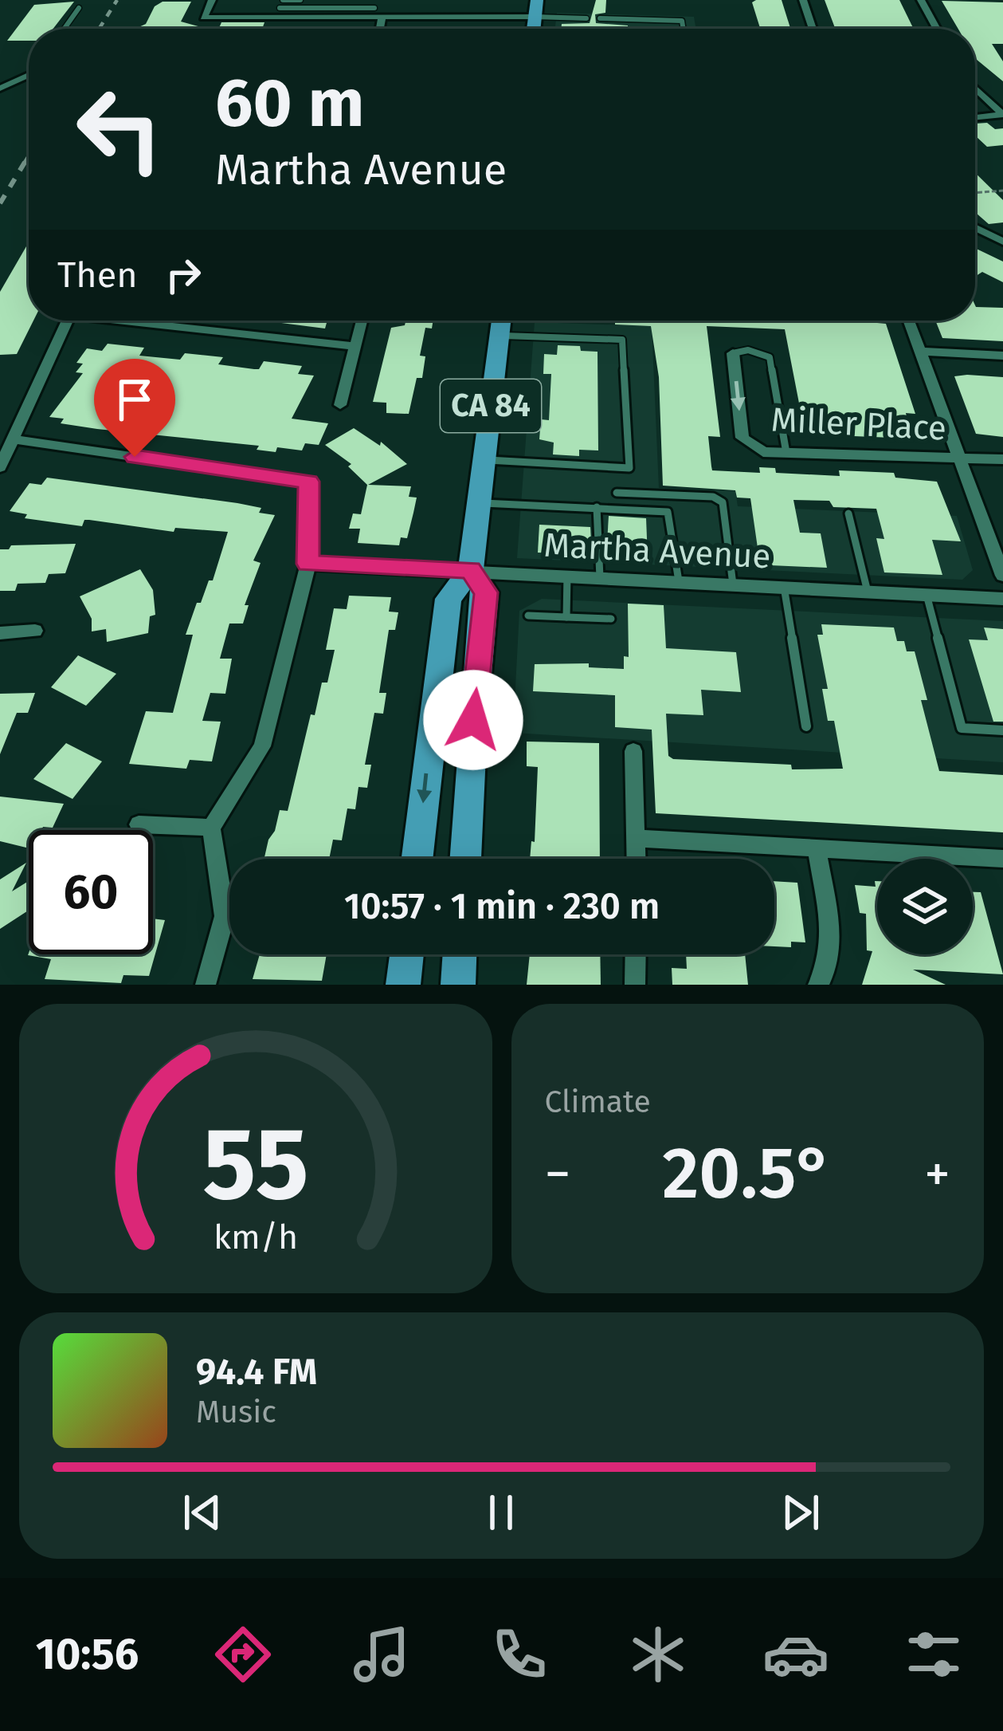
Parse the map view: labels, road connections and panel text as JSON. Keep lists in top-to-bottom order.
{
  "streets": {
    "main road": ["CA 84"],
    "street": ["Miller Place", "Martha Avenue"]
  },
  "crossings": [
    ["CA 84", "Martha Avenue"]
  ],
  "page": {
    "turn": ["60 m", "Martha Avenue"],
    "then": "Then",
    "limit": "60",
    "trip": "10:57 · 1 min · 230 m",
    "tile": "Climate",
    "heat": ["−", "20.5°", "+"],
    "song": ["94.4 FM", "Music"],
    "tabs": "10:56",
    "gauge": ["55", "km/h"]
  }
}
